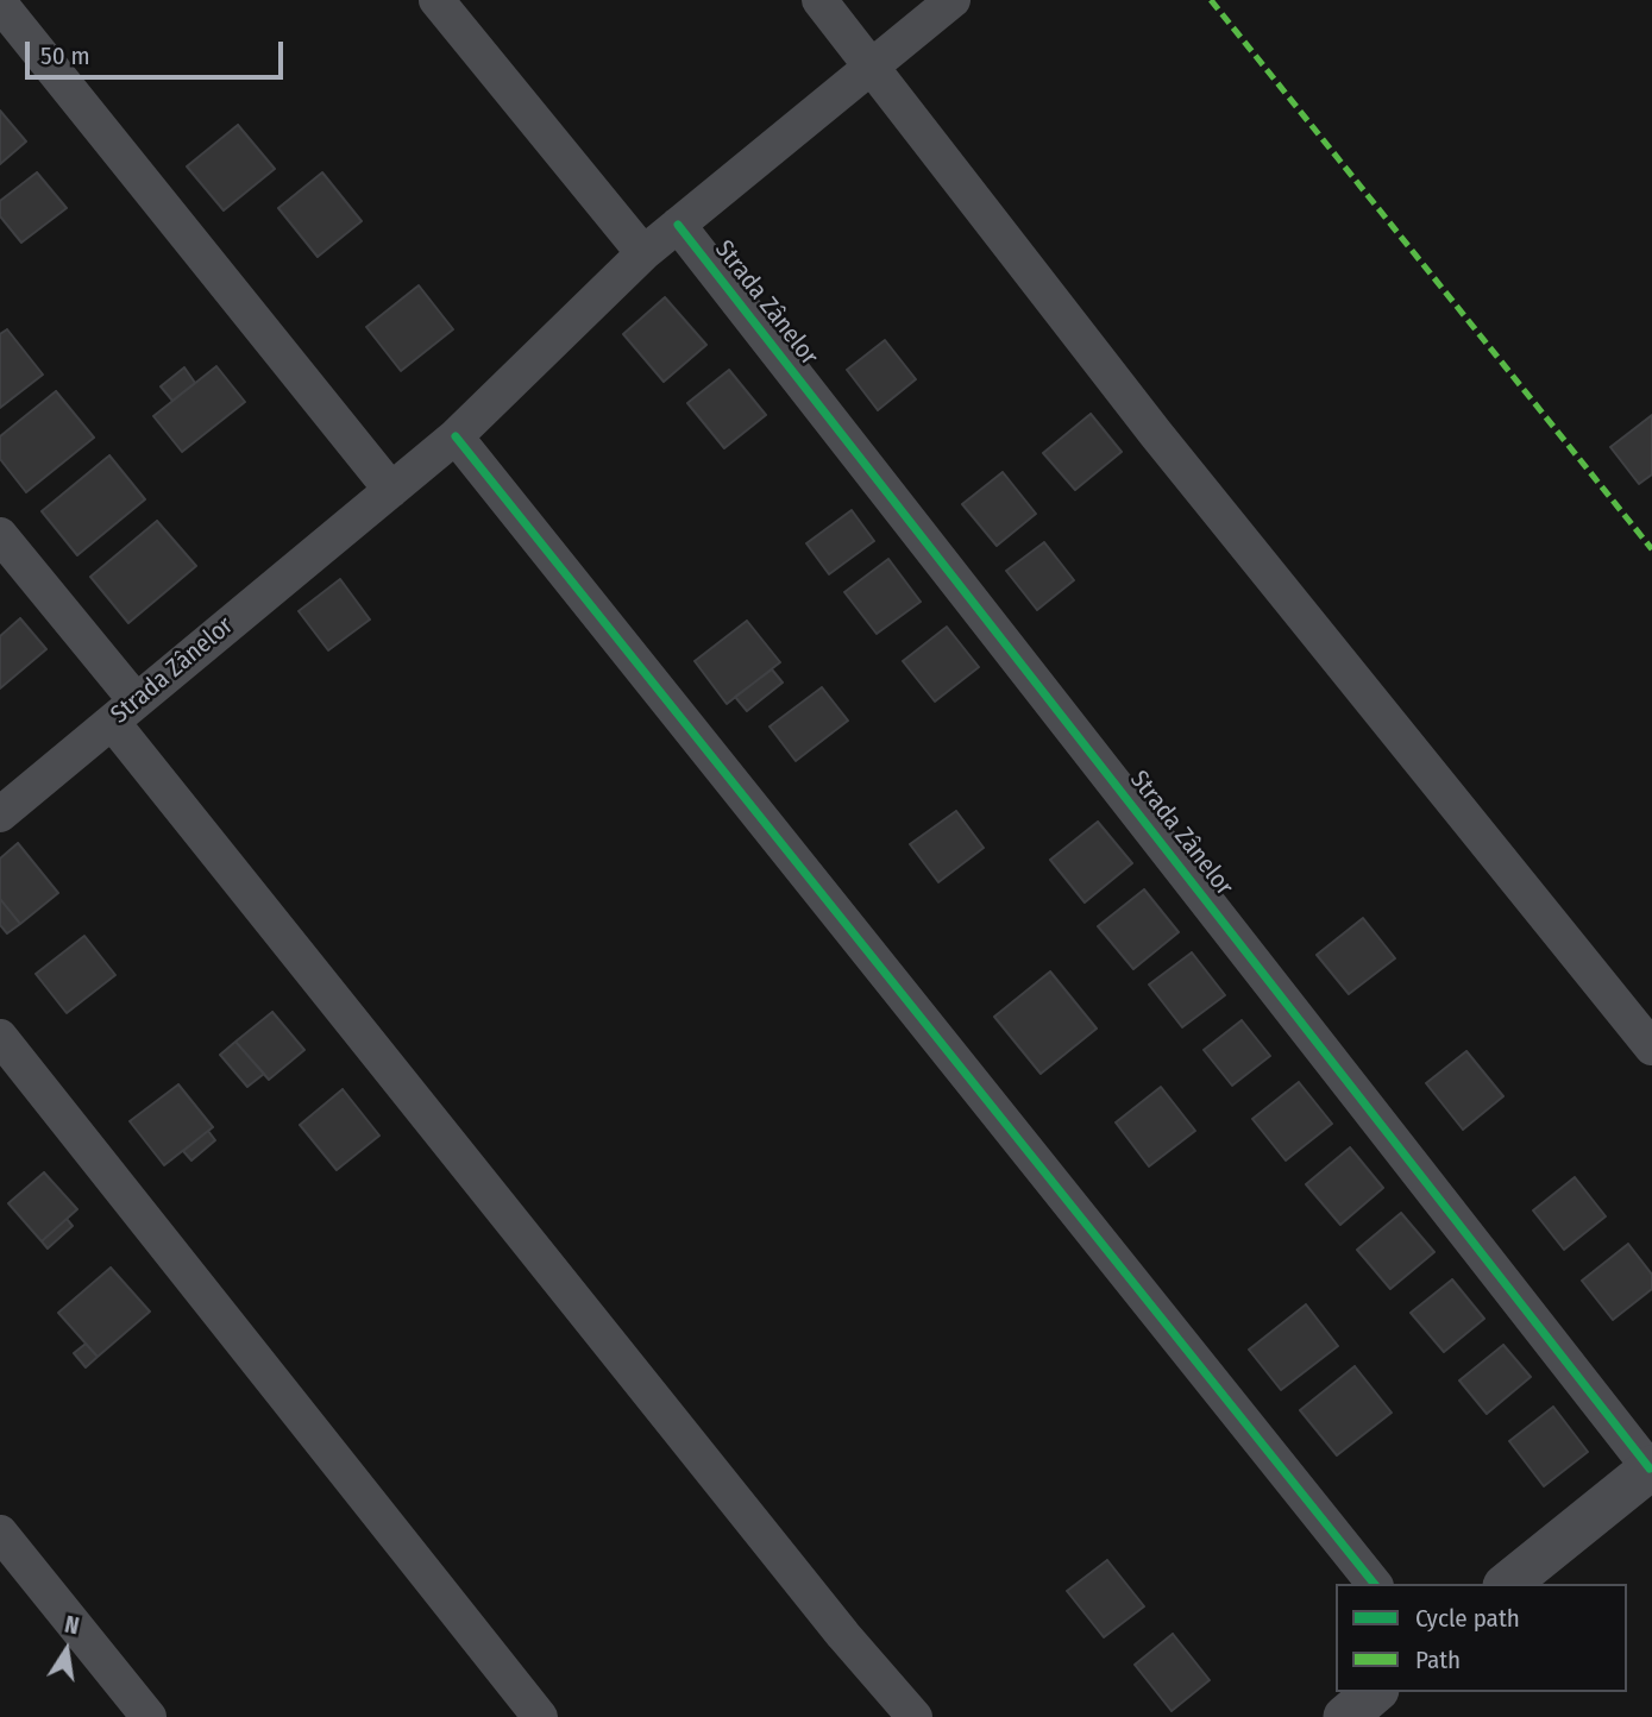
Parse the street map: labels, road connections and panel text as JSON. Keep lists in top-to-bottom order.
{
  "streets": {
    "street": ["Strada Zânelor"]
  },
  "legend": ["Cycle path", "Path"],
  "scale_bar": "50 m",
  "north": "top"
}
